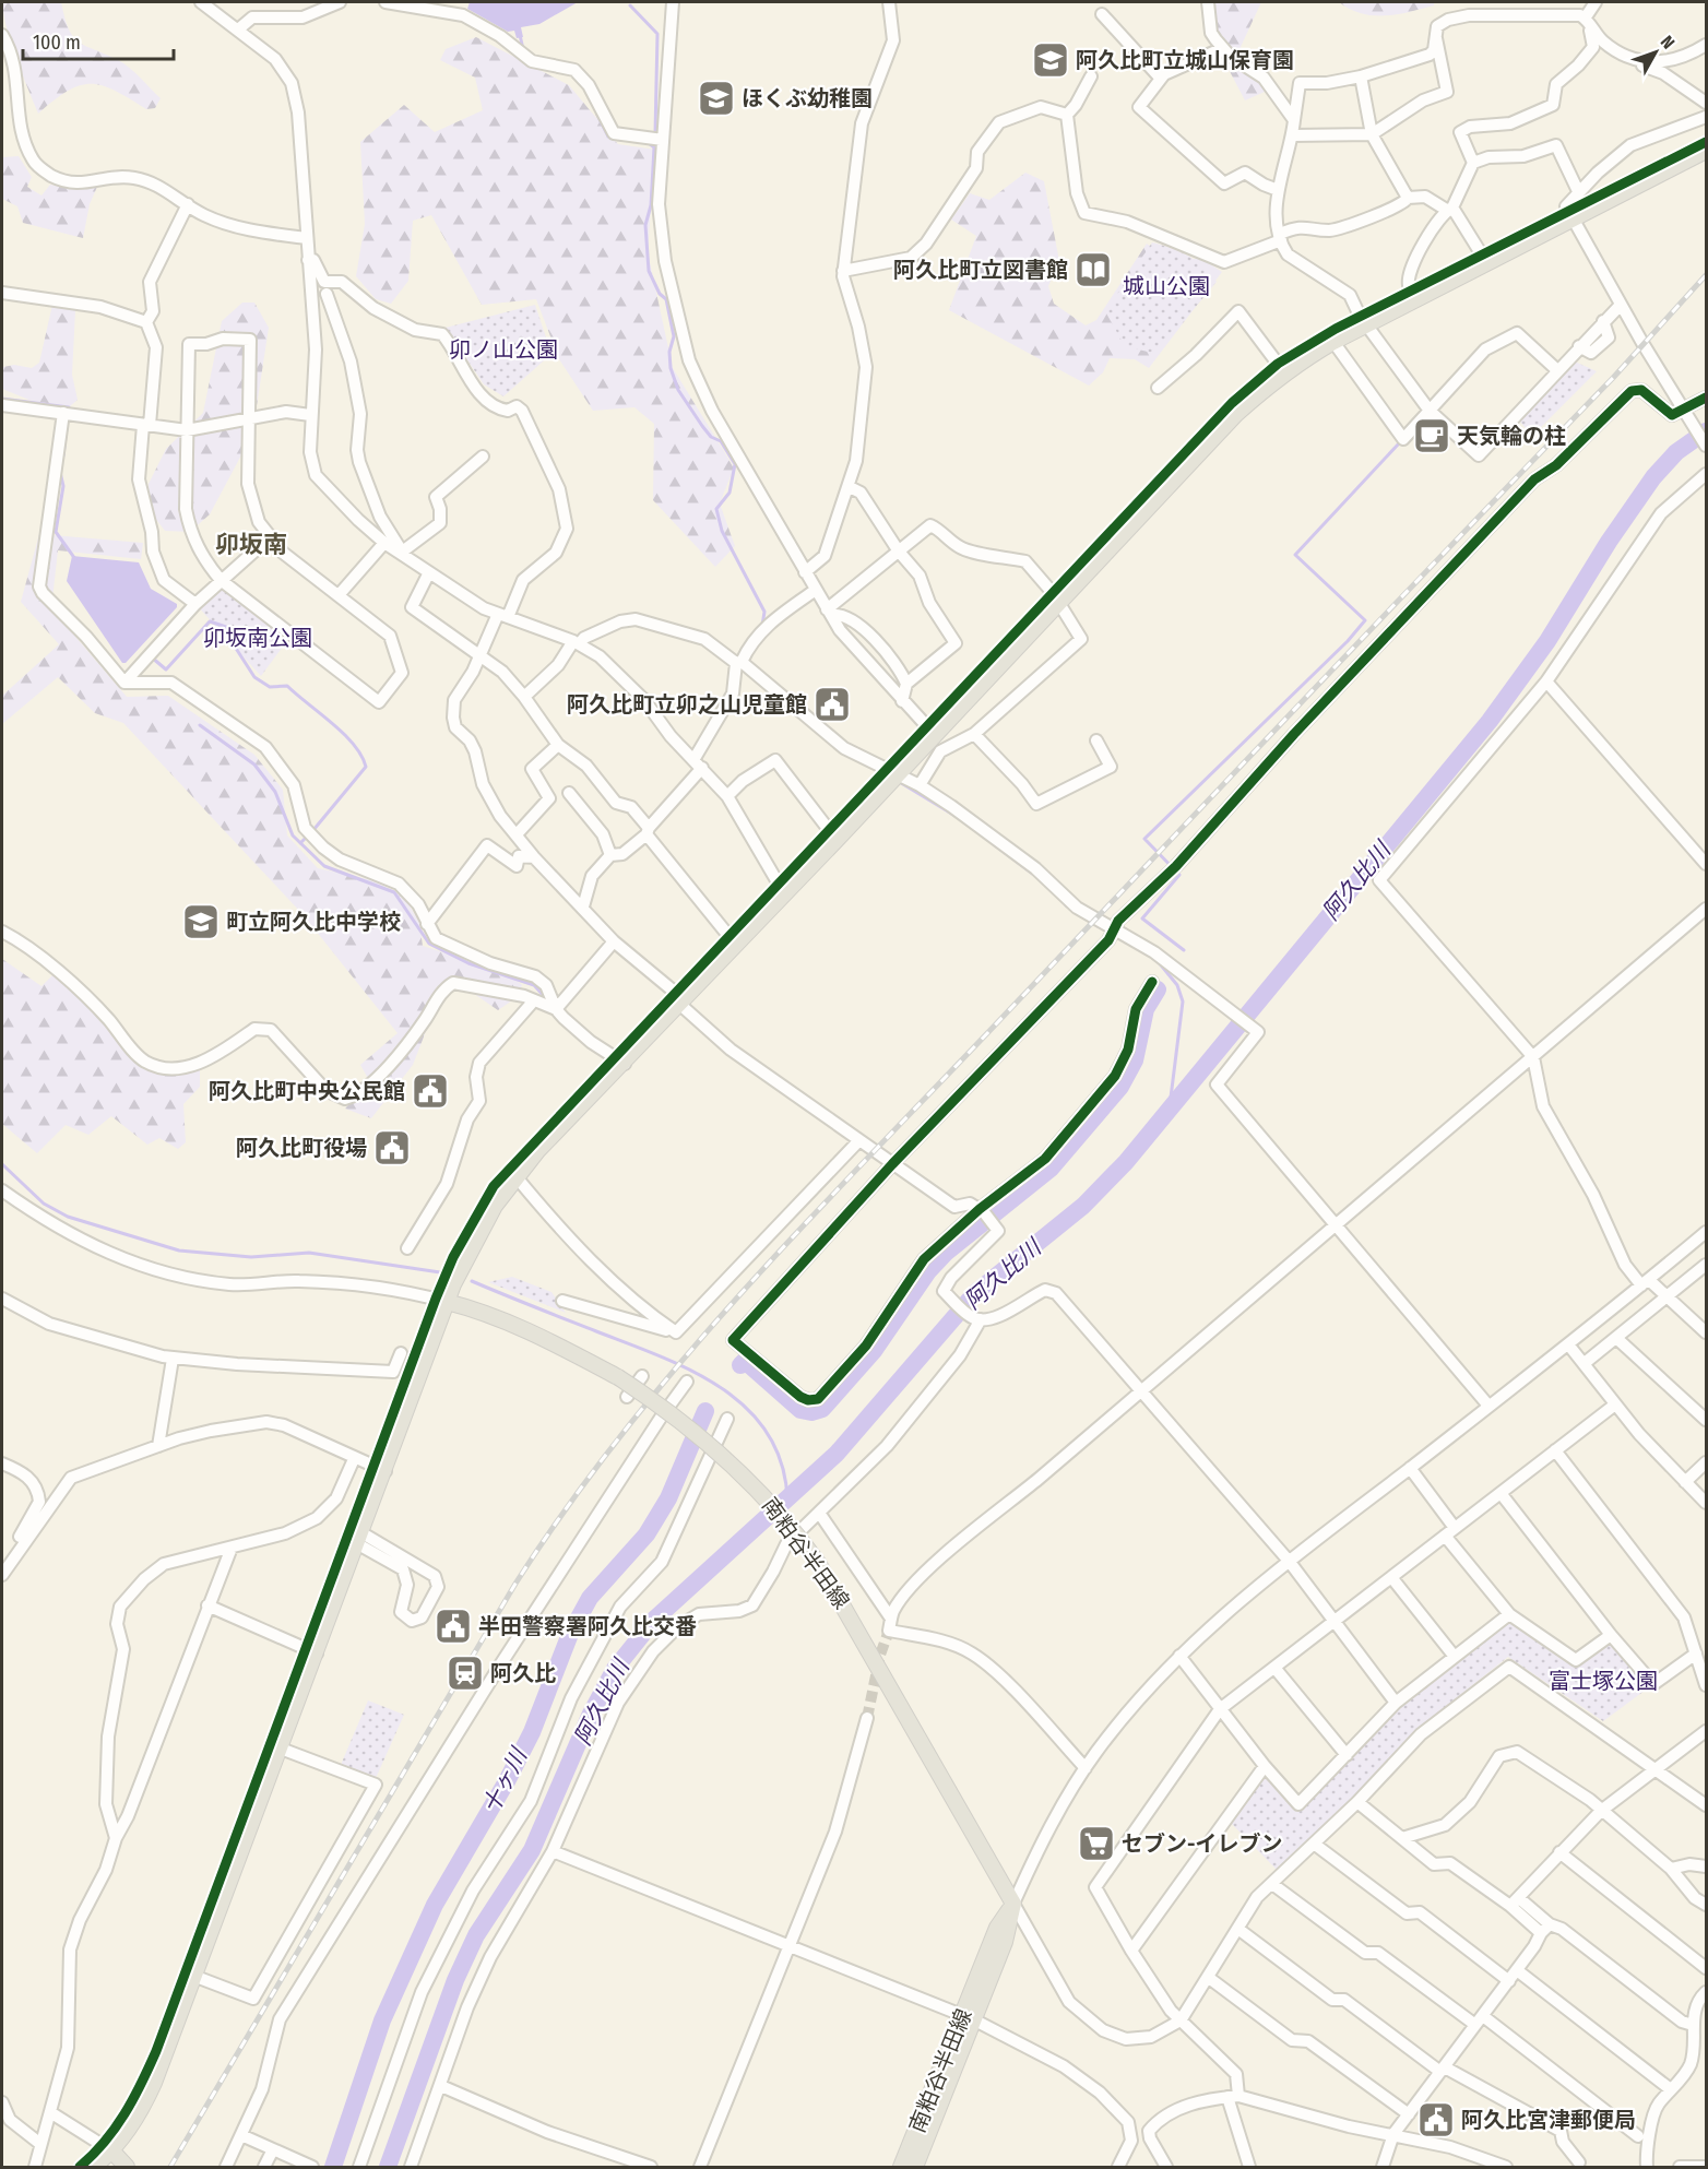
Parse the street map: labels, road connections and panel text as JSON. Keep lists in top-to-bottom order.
{
  "streets": {
    "main road": ["南粕谷半田線"]
  },
  "districts": ["卯坂南"],
  "water": ["阿久比川", "十ヶ川"],
  "parks": [
    "城山公園",
    "卯ノ山公園",
    "卯坂南公園",
    "富士塚公園"
  ],
  "places": {
    "school or university": ["阿久比町立城山保育園", "ほくぶ幼稚園", "町立阿久比中学校"],
    "library": ["阿久比町立図書館"],
    "cafe": ["天気輪の柱"],
    "public building": [
      "阿久比町立卯之山児童館",
      "阿久比町中央公民館",
      "阿久比町役場",
      "半田警察署阿久比交番",
      "阿久比宮津郵便局"
    ],
    "station": ["阿久比"],
    "supermarket": ["セブン-イレブン"]
  },
  "scale_bar": "100 m",
  "north": "top right"
}
